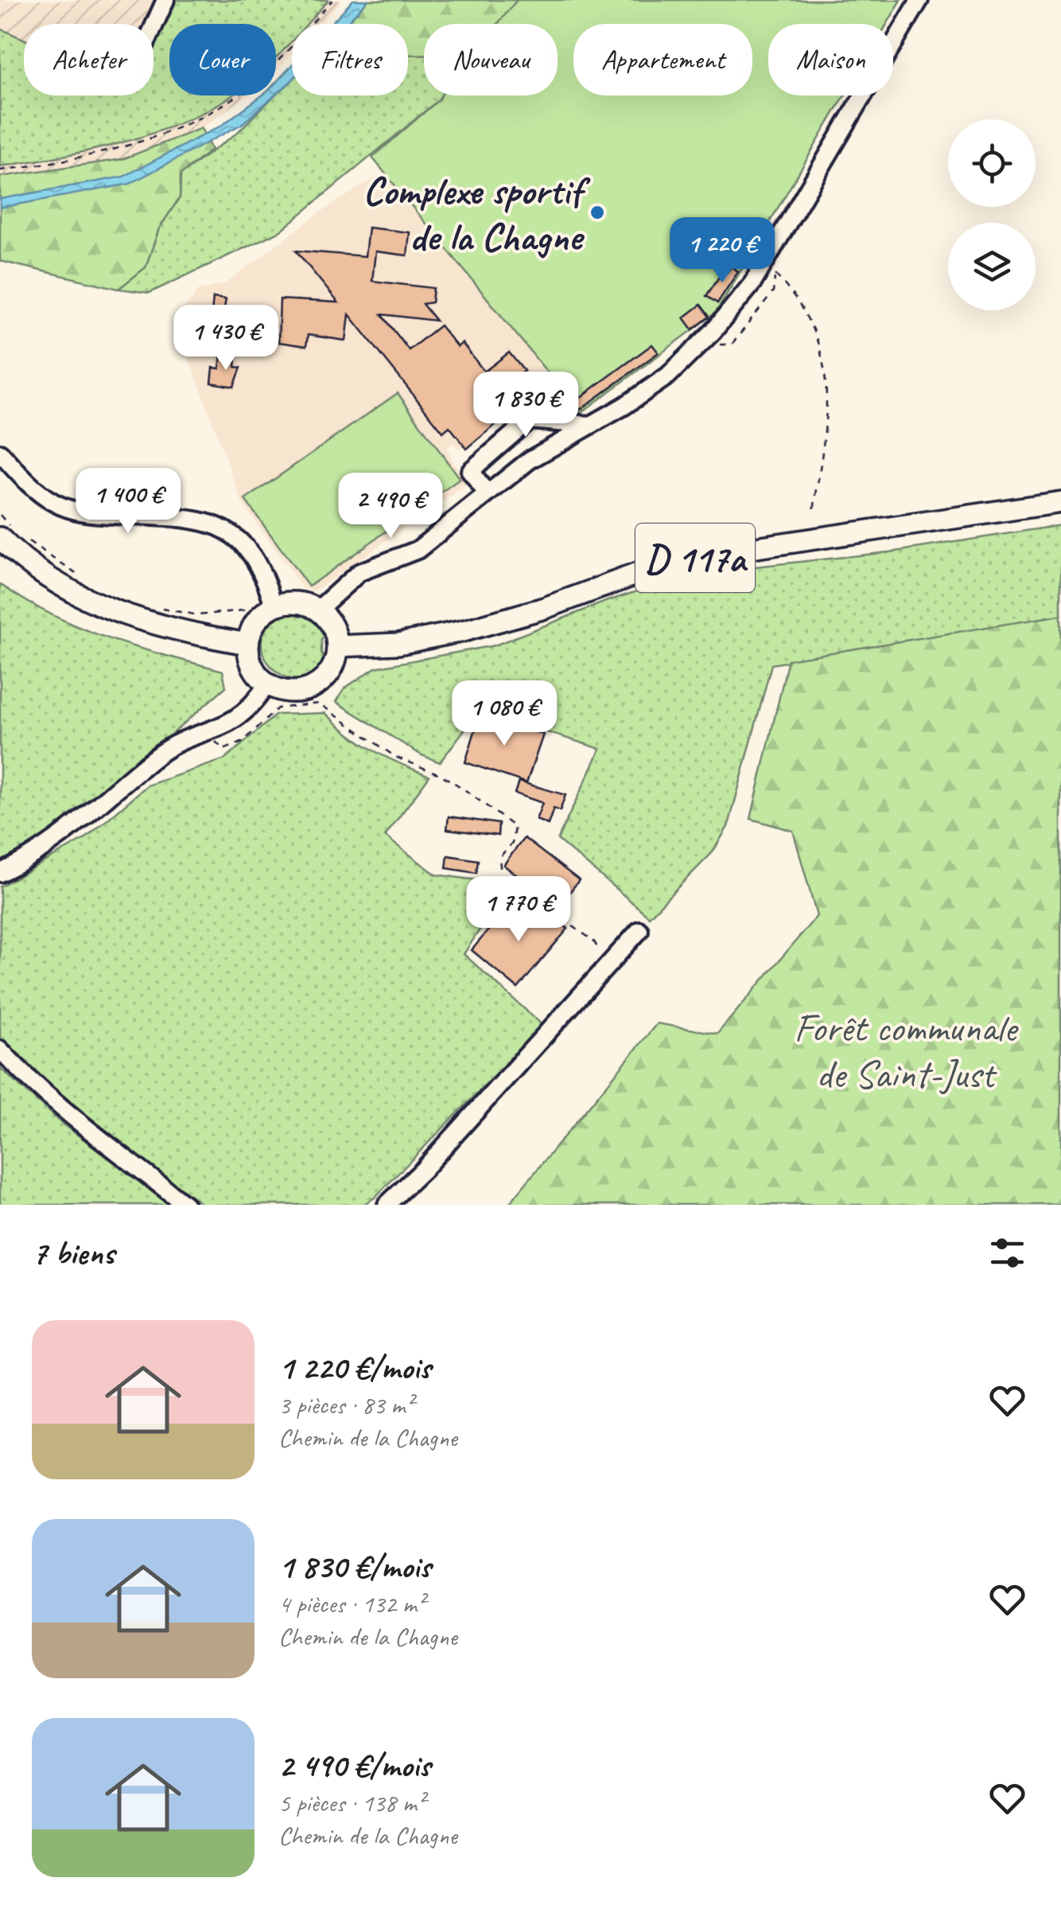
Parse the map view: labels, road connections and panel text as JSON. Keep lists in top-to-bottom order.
{
  "streets": {
    "main road": ["D 117a"]
  },
  "parks": ["Forêt communale de Saint-Just"],
  "places": ["Complexe sportif de la Chagne"],
  "page": {
    "chip": [
      "Acheter",
      "Louer",
      "Filtres",
      "Nouveau",
      "Appartement",
      "Maison"
    ],
    "price": [
      "1 220 €",
      "1 430 €",
      "1 830 €",
      "1 400 €",
      "2 490 €",
      "1 080 €",
      "1 770 €"
    ],
    "heading": "7 biens",
    "list": [
      {
        "name": "1 220 €/mois",
        "note": "3 pièces · 83 m² · Chemin de la Chagne"
      },
      {
        "name": "1 830 €/mois",
        "note": "4 pièces · 132 m² · Chemin de la Chagne"
      },
      {
        "name": "2 490 €/mois",
        "note": "5 pièces · 138 m² · Chemin de la Chagne"
      }
    ]
  }
}
